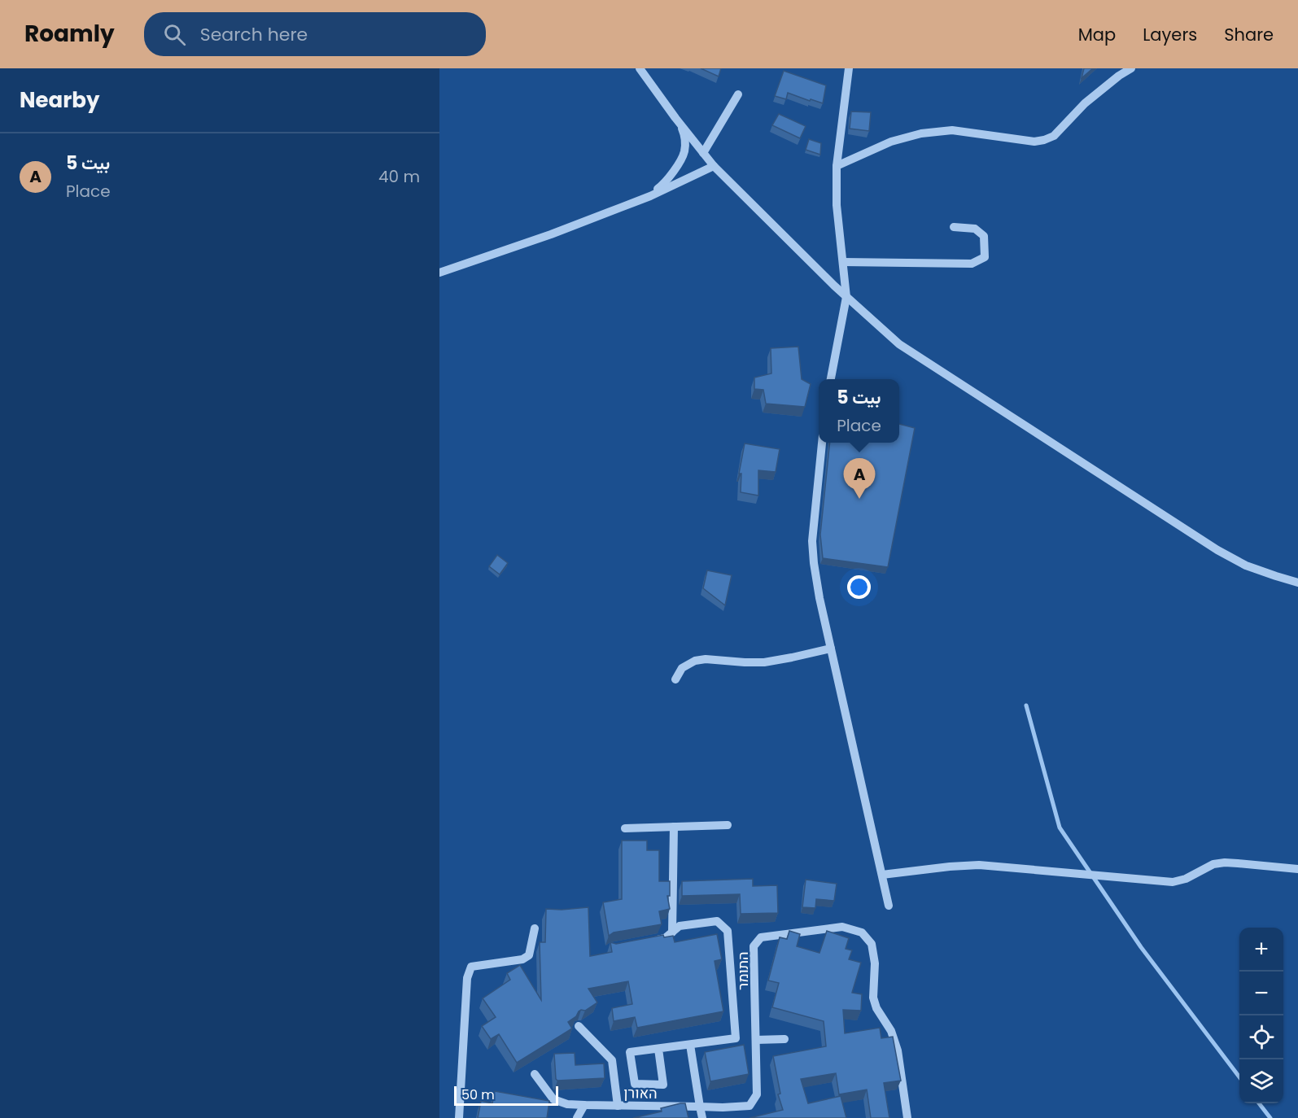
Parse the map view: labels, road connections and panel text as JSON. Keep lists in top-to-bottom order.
{
  "streets": {
    "street": ["התומר", "האורן"]
  },
  "crossings": [
    ["התומר", "האורן"]
  ],
  "scale_bar": "50 m",
  "page": {
    "header": "Roamly",
    "search": "Search here",
    "nav": ["Map", "Layers", "Share"],
    "heading": "Nearby",
    "list": [
      {
        "mark": "A",
        "name": "بيت 5",
        "note": "Place",
        "value": "40 m"
      }
    ],
    "popup": ["بيت 5", "Place"],
    "pins": "A",
    "map_buttons": ["+", "−"],
    "scale": "50 m"
  }
}
